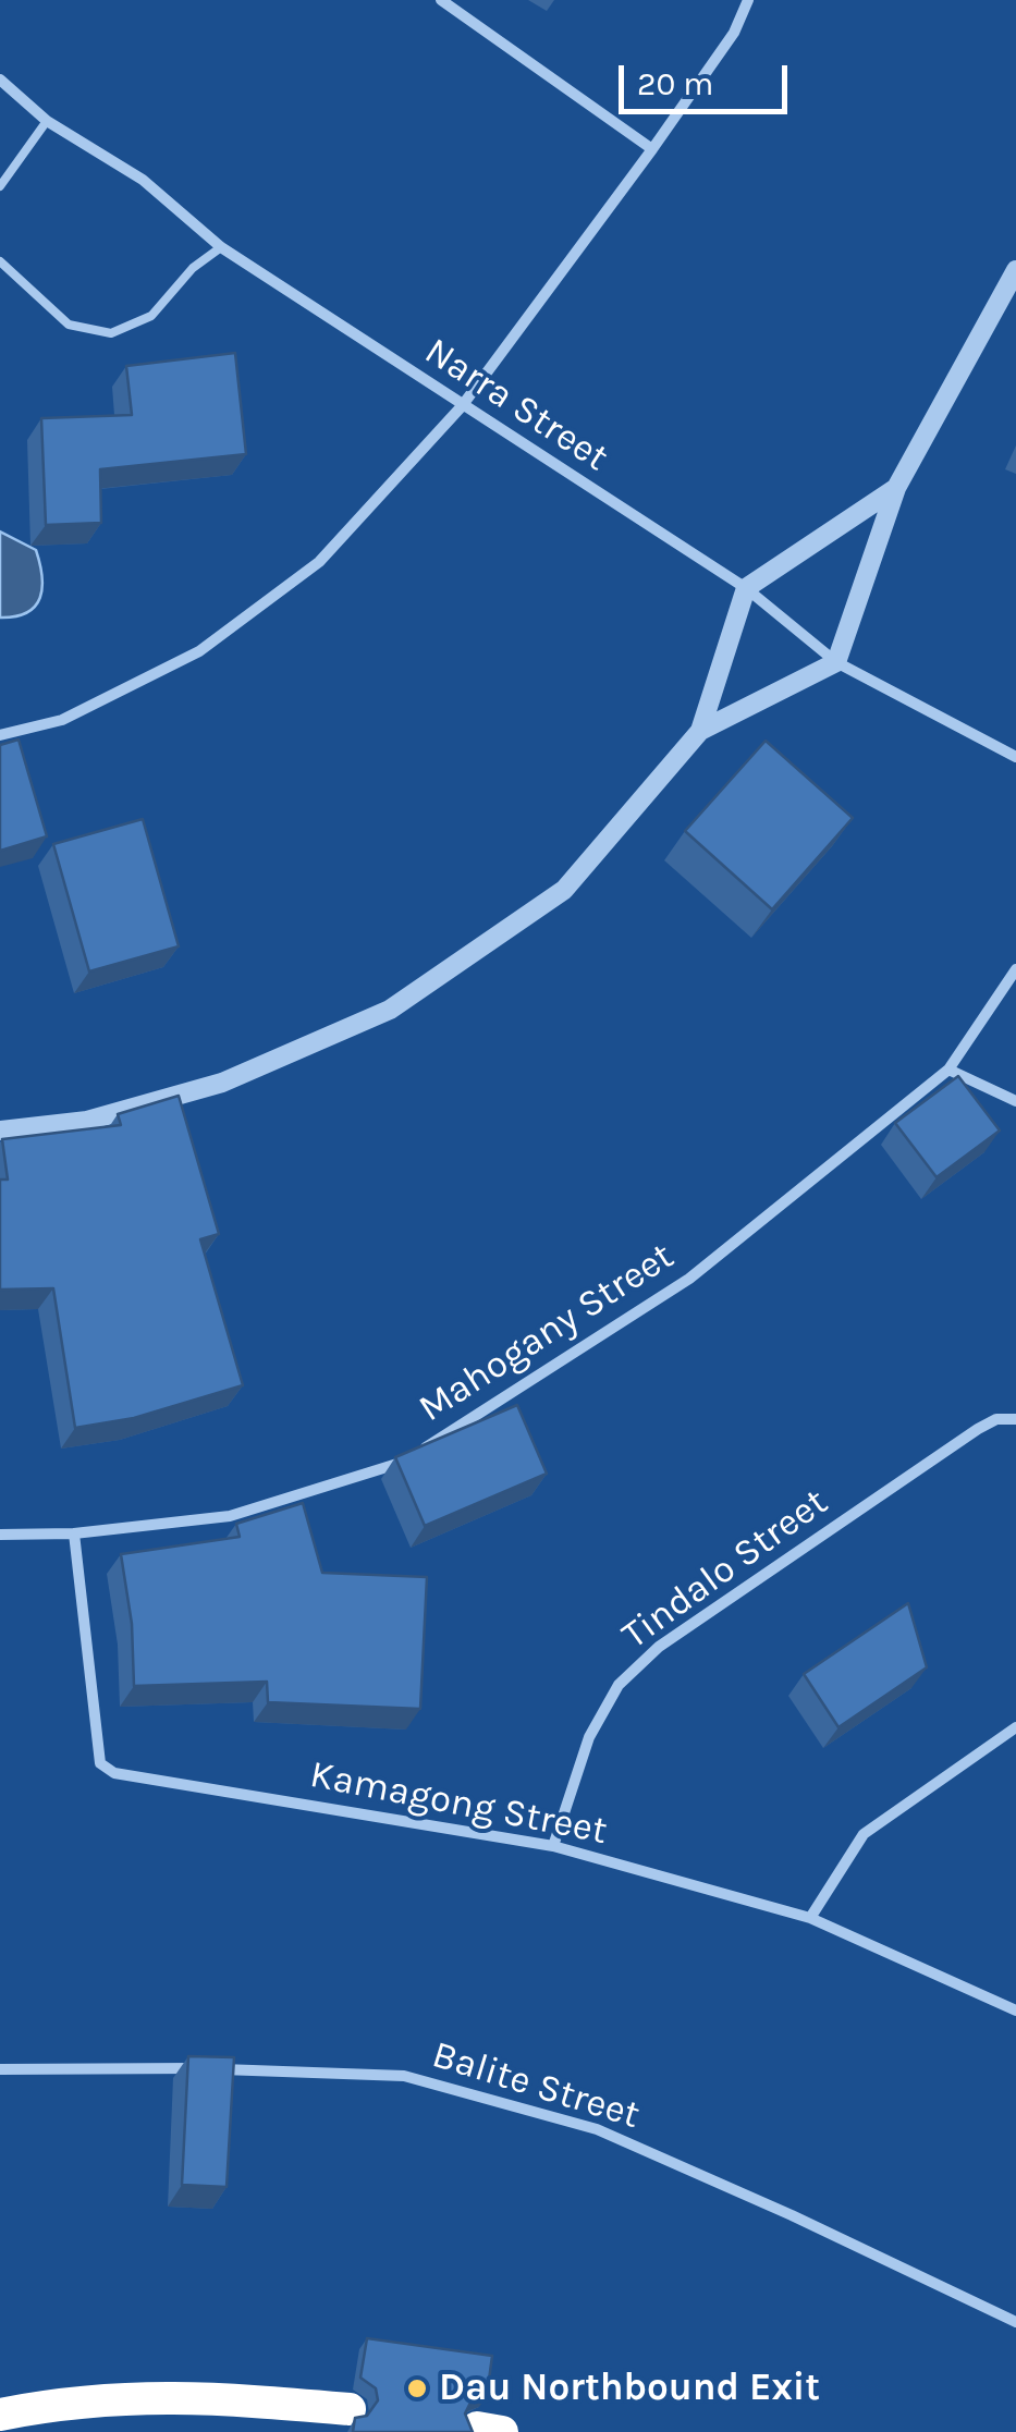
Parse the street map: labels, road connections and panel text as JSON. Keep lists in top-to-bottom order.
{
  "streets": {
    "street": [
      "Narra Street",
      "Mahogany Street",
      "Tindalo Street",
      "Kamagong Street",
      "Balite Street"
    ]
  },
  "crossings": [
    ["Mahogany Street", "Kamagong Street"],
    ["Tindalo Street", "Kamagong Street"]
  ],
  "places": ["Dau Northbound Exit"],
  "scale_bar": "20 m"
}
